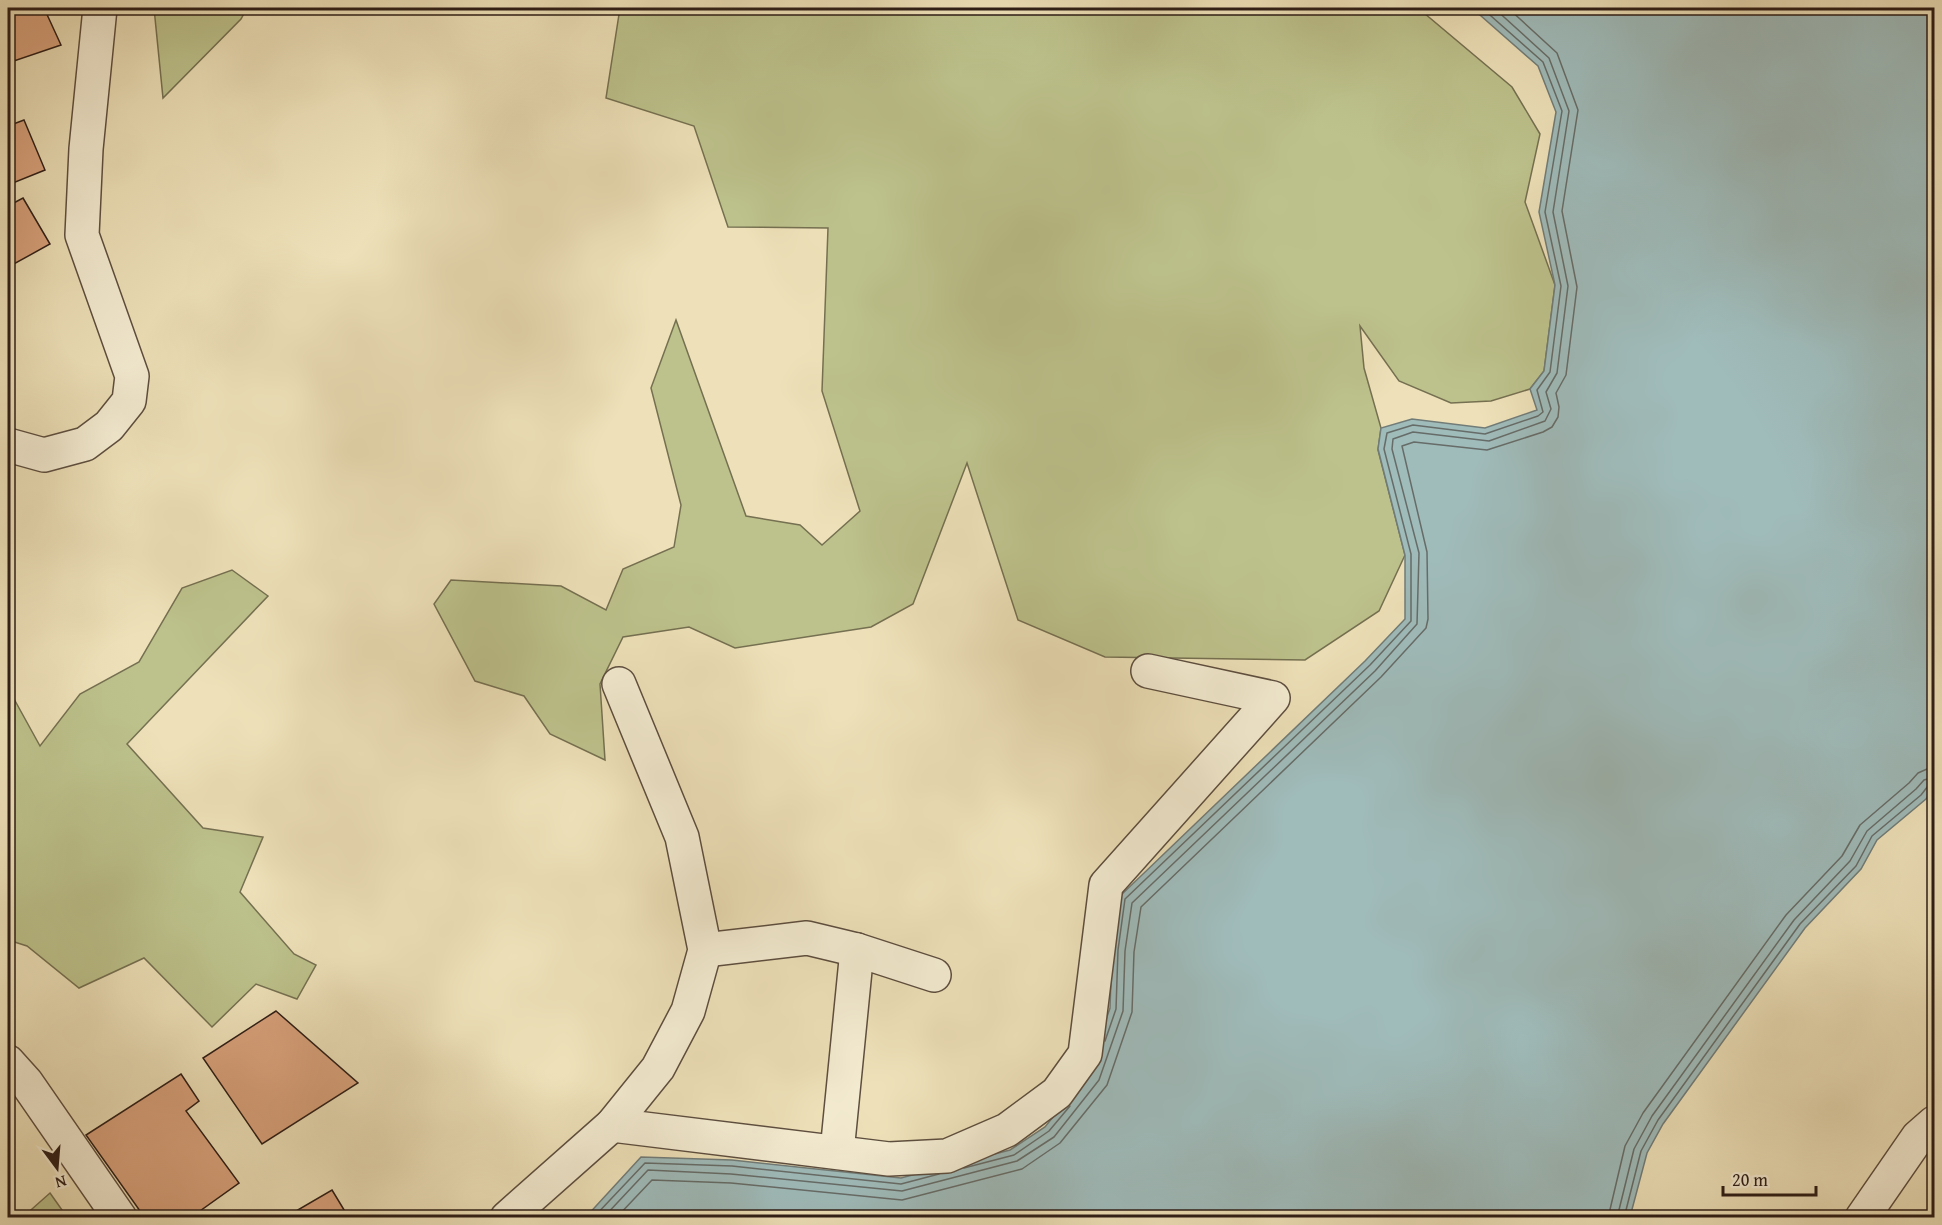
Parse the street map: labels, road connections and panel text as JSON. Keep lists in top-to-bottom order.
{
  "scale_bar": "20 m",
  "north": "bottom"
}
